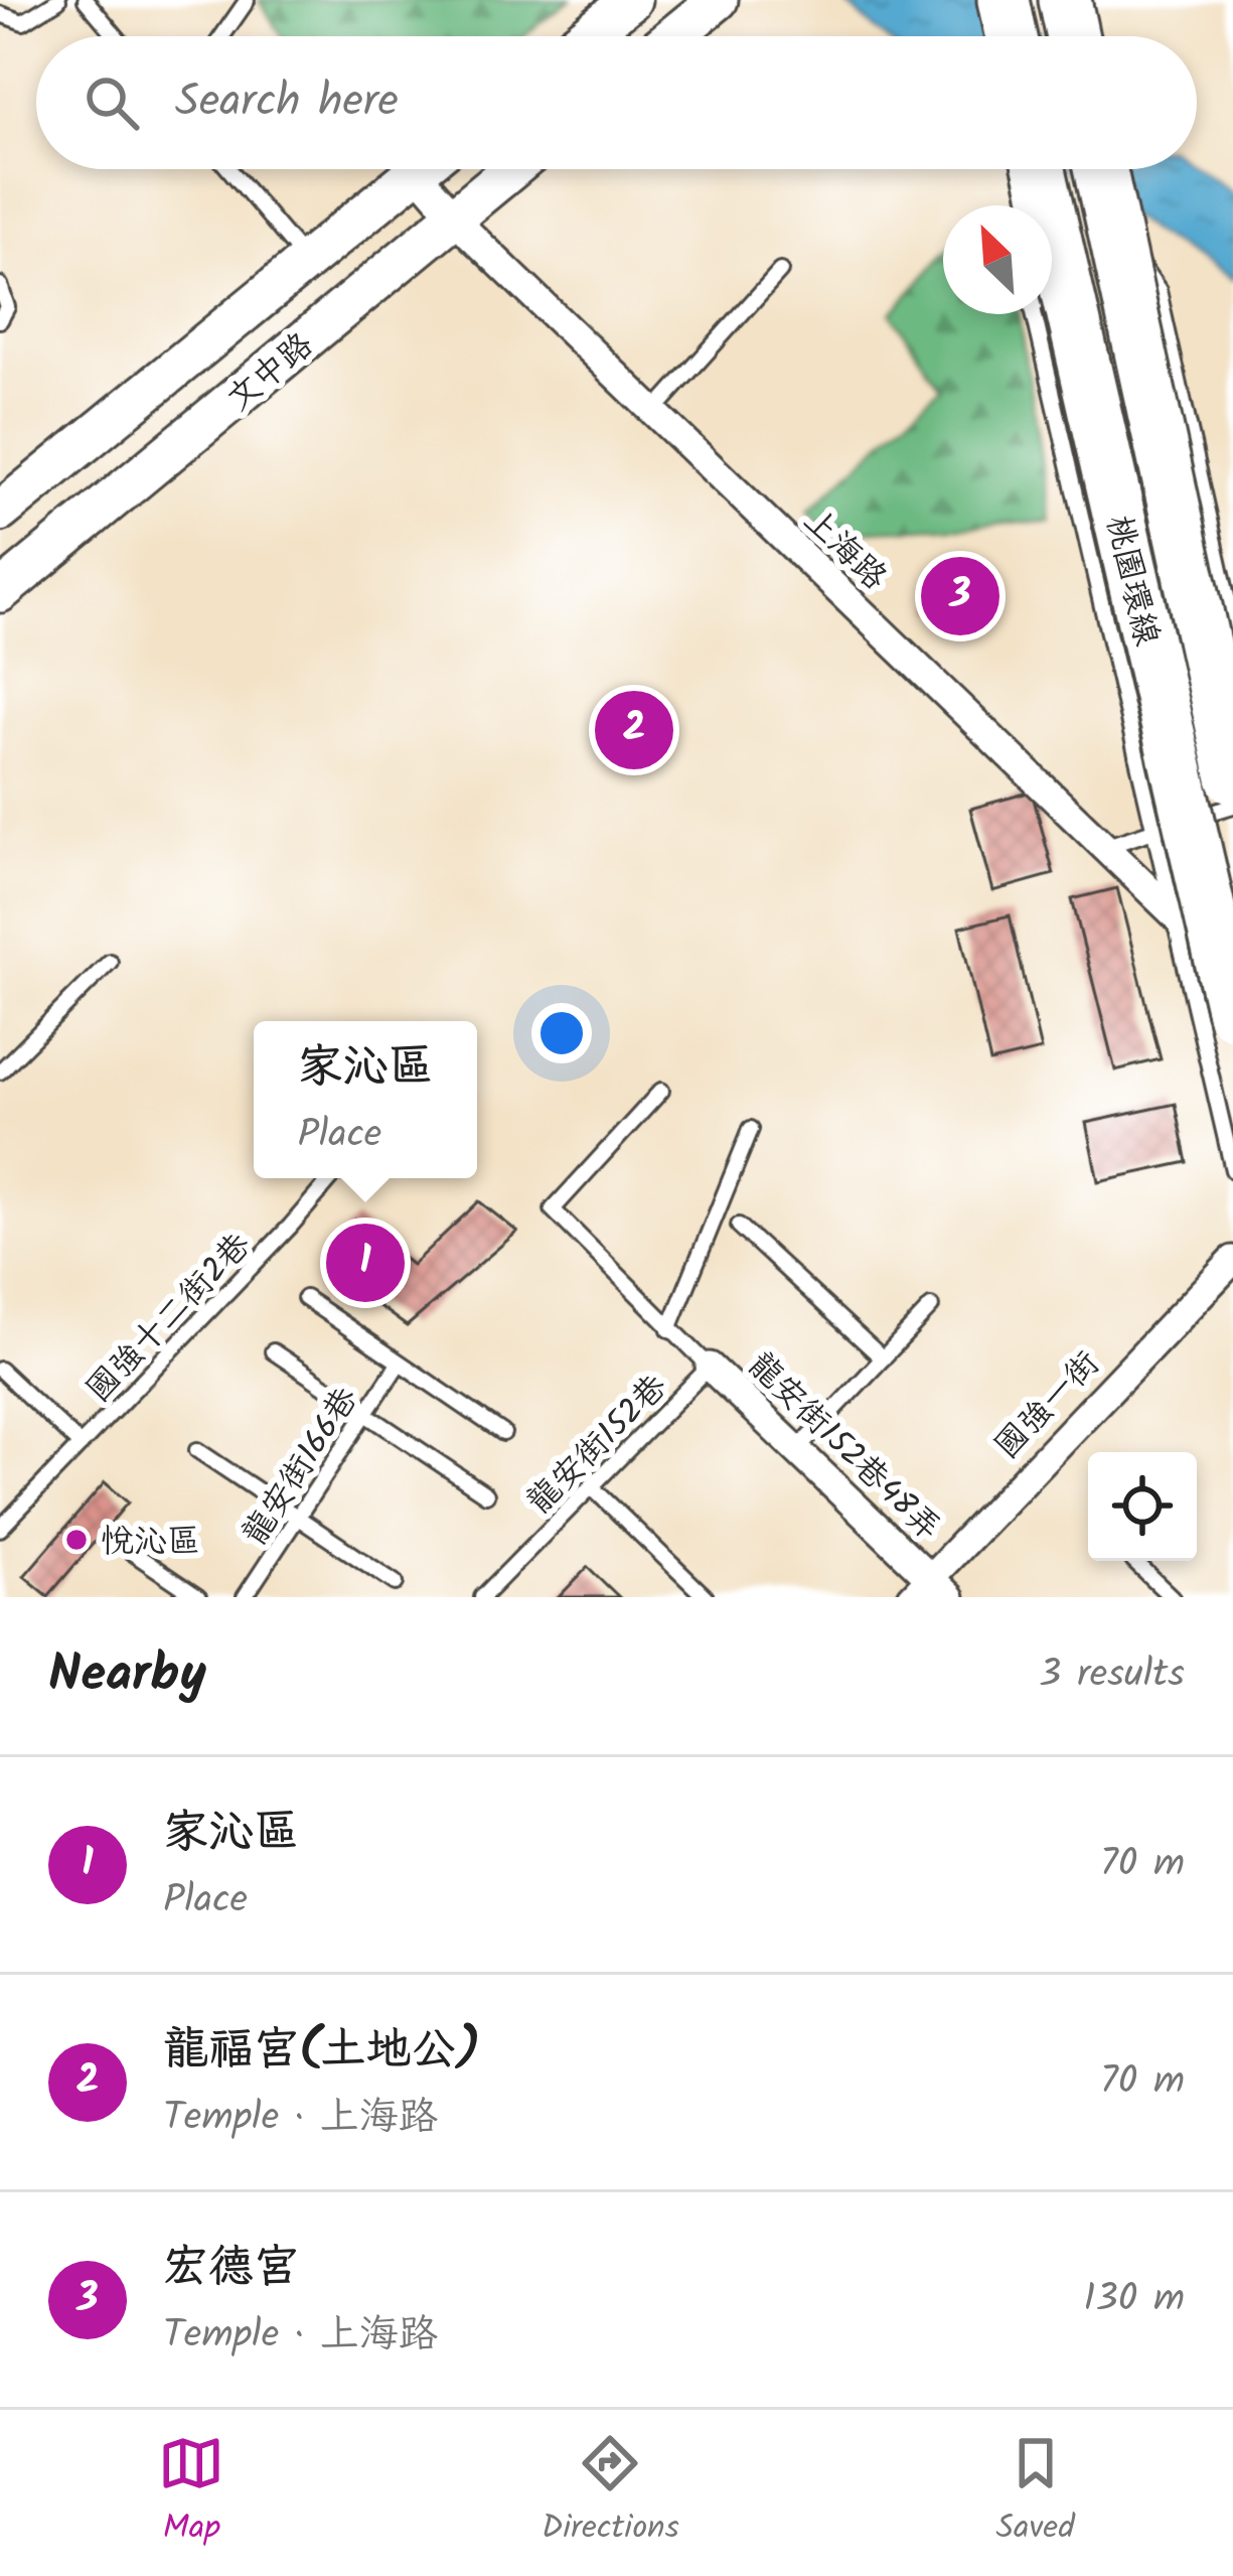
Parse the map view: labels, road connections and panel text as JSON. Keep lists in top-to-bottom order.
{
  "streets": {
    "highway": ["桃園環線"],
    "street": [
      "文中路",
      "上海路",
      "國強一街",
      "龍安街152巷48弄"
    ],
    "lane": ["國強十二街2巷", "龍安街152巷", "龍安街166巷"]
  },
  "crossings": [
    ["文中路", "上海路"],
    ["國強一街", "龍安街152巷48弄"],
    ["龍安街152巷", "龍安街152巷48弄"]
  ],
  "places": ["悅沁區"],
  "north": "top left",
  "page": {
    "search": "Search here",
    "pins": ["3", "2", "1"],
    "popup": ["家沁區", "Place"],
    "heading": ["Nearby", "3 results"],
    "list": [
      {
        "mark": "1",
        "name": "家沁區",
        "note": "Place",
        "value": "70 m"
      },
      {
        "mark": "2",
        "name": "龍福宮(土地公)",
        "note": "Temple · 上海路",
        "value": "70 m"
      },
      {
        "mark": "3",
        "name": "宏德宮",
        "note": "Temple · 上海路",
        "value": "130 m"
      }
    ],
    "nav": ["Map", "Directions", "Saved"]
  }
}
